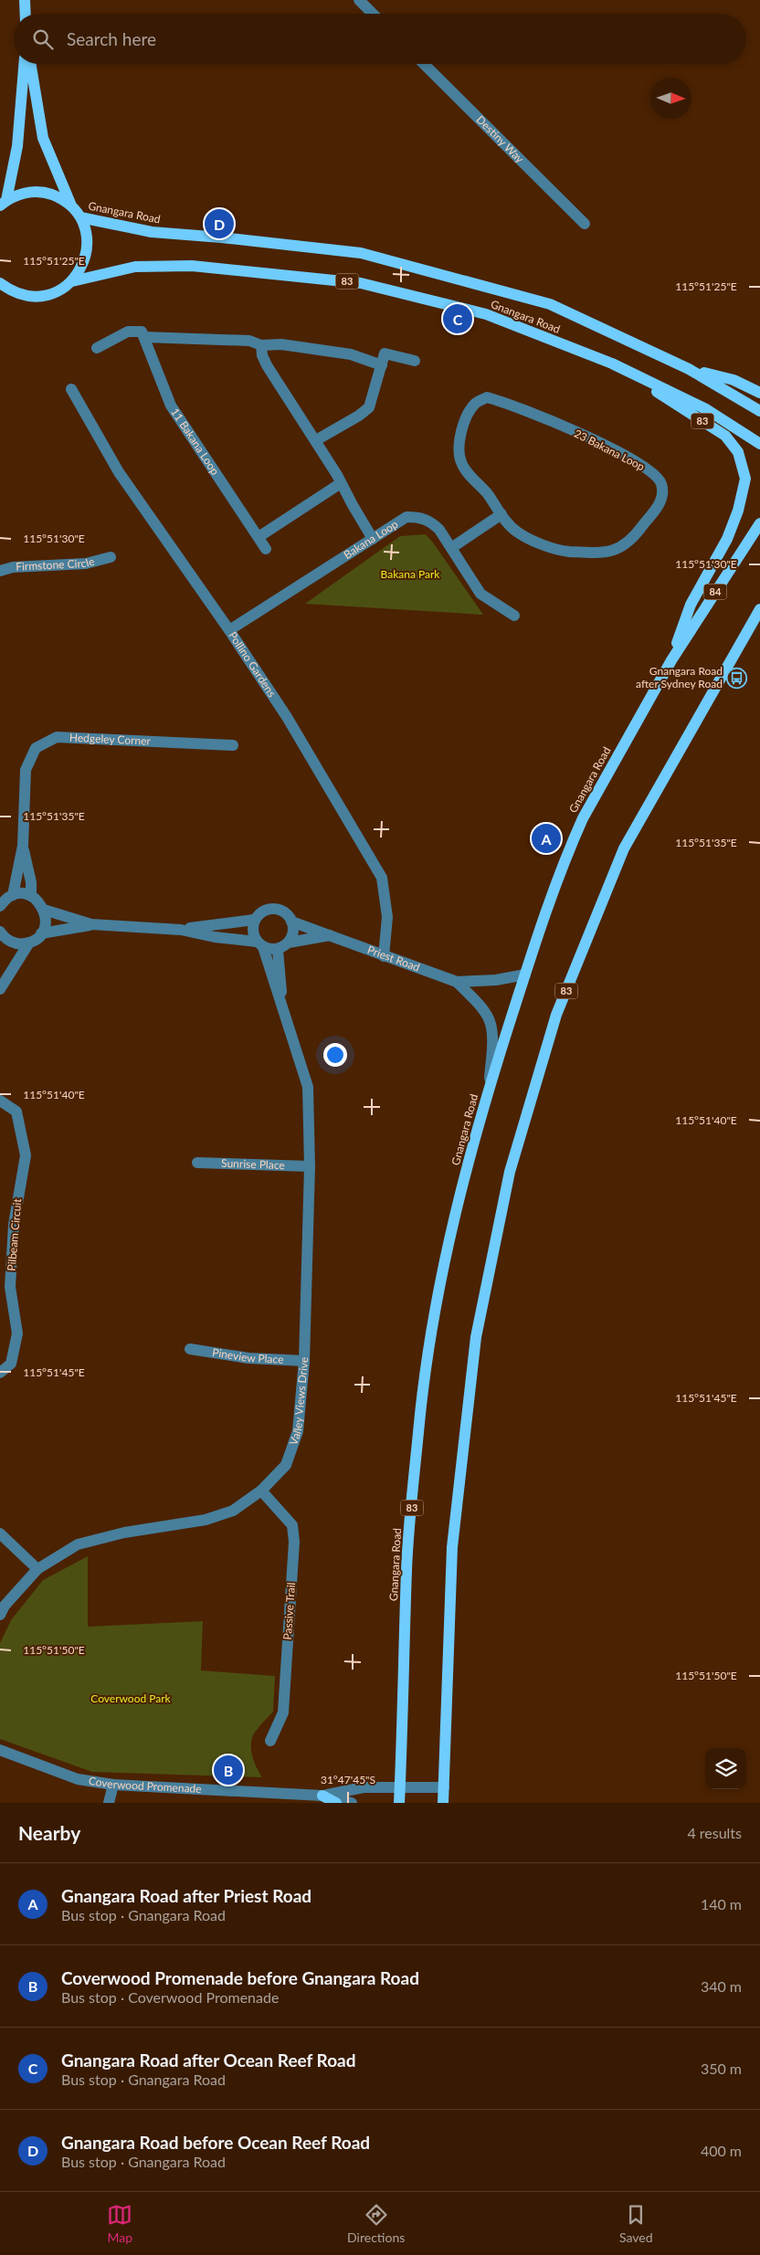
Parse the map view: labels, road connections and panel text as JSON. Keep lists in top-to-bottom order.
{
  "streets": {
    "main road": ["Gnangara Road", "83", "84"],
    "street": [
      "Destiny Way",
      "11 Bakana Loop",
      "23 Bakana Loop",
      "Bakana Loop",
      "Firmstone Circle",
      "Pollino Gardens",
      "Hedgeley Corner",
      "Priest Road",
      "Sunrise Place",
      "Pilbeam Circuit",
      "Pineview Place",
      "Valley Views Drive",
      "Passive Trail",
      "Coverwood Promenade"
    ]
  },
  "crossings": [
    ["Gnangara Road", "83"],
    ["Gnangara Road", "Priest Road"],
    ["Gnangara Road", "Coverwood Promenade"],
    ["83", "Coverwood Promenade"],
    ["Bakana Loop", "Pollino Gardens"],
    ["Pollino Gardens", "Priest Road"],
    ["Priest Road", "Valley Views Drive"],
    ["Sunrise Place", "Valley Views Drive"],
    ["Pineview Place", "Valley Views Drive"],
    ["Valley Views Drive", "Passive Trail"]
  ],
  "parks": ["Bakana Park", "Coverwood Park"],
  "places": {
    "bus stop": ["Gnangara Road after Sydney Road"]
  },
  "north": "right",
  "page": {
    "search": "Search here",
    "pins": [
      "D",
      "C",
      "A",
      "B"
    ],
    "heading": ["Nearby", "4 results"],
    "list": [
      {
        "mark": "A",
        "name": "Gnangara Road after Priest Road",
        "note": "Bus stop · Gnangara Road",
        "value": "140 m"
      },
      {
        "mark": "B",
        "name": "Coverwood Promenade before Gnangara Road",
        "note": "Bus stop · Coverwood Promenade",
        "value": "340 m"
      },
      {
        "mark": "C",
        "name": "Gnangara Road after Ocean Reef Road",
        "note": "Bus stop · Gnangara Road",
        "value": "350 m"
      },
      {
        "mark": "D",
        "name": "Gnangara Road before Ocean Reef Road",
        "note": "Bus stop · Gnangara Road",
        "value": "400 m"
      }
    ],
    "nav": ["Map", "Directions", "Saved"]
  },
  "coordinates": [
    "115°51'25\"E",
    "115°51'30\"E",
    "115°51'35\"E",
    "115°51'40\"E",
    "115°51'45\"E",
    "115°51'50\"E",
    "31°47'45\"S"
  ]
}
